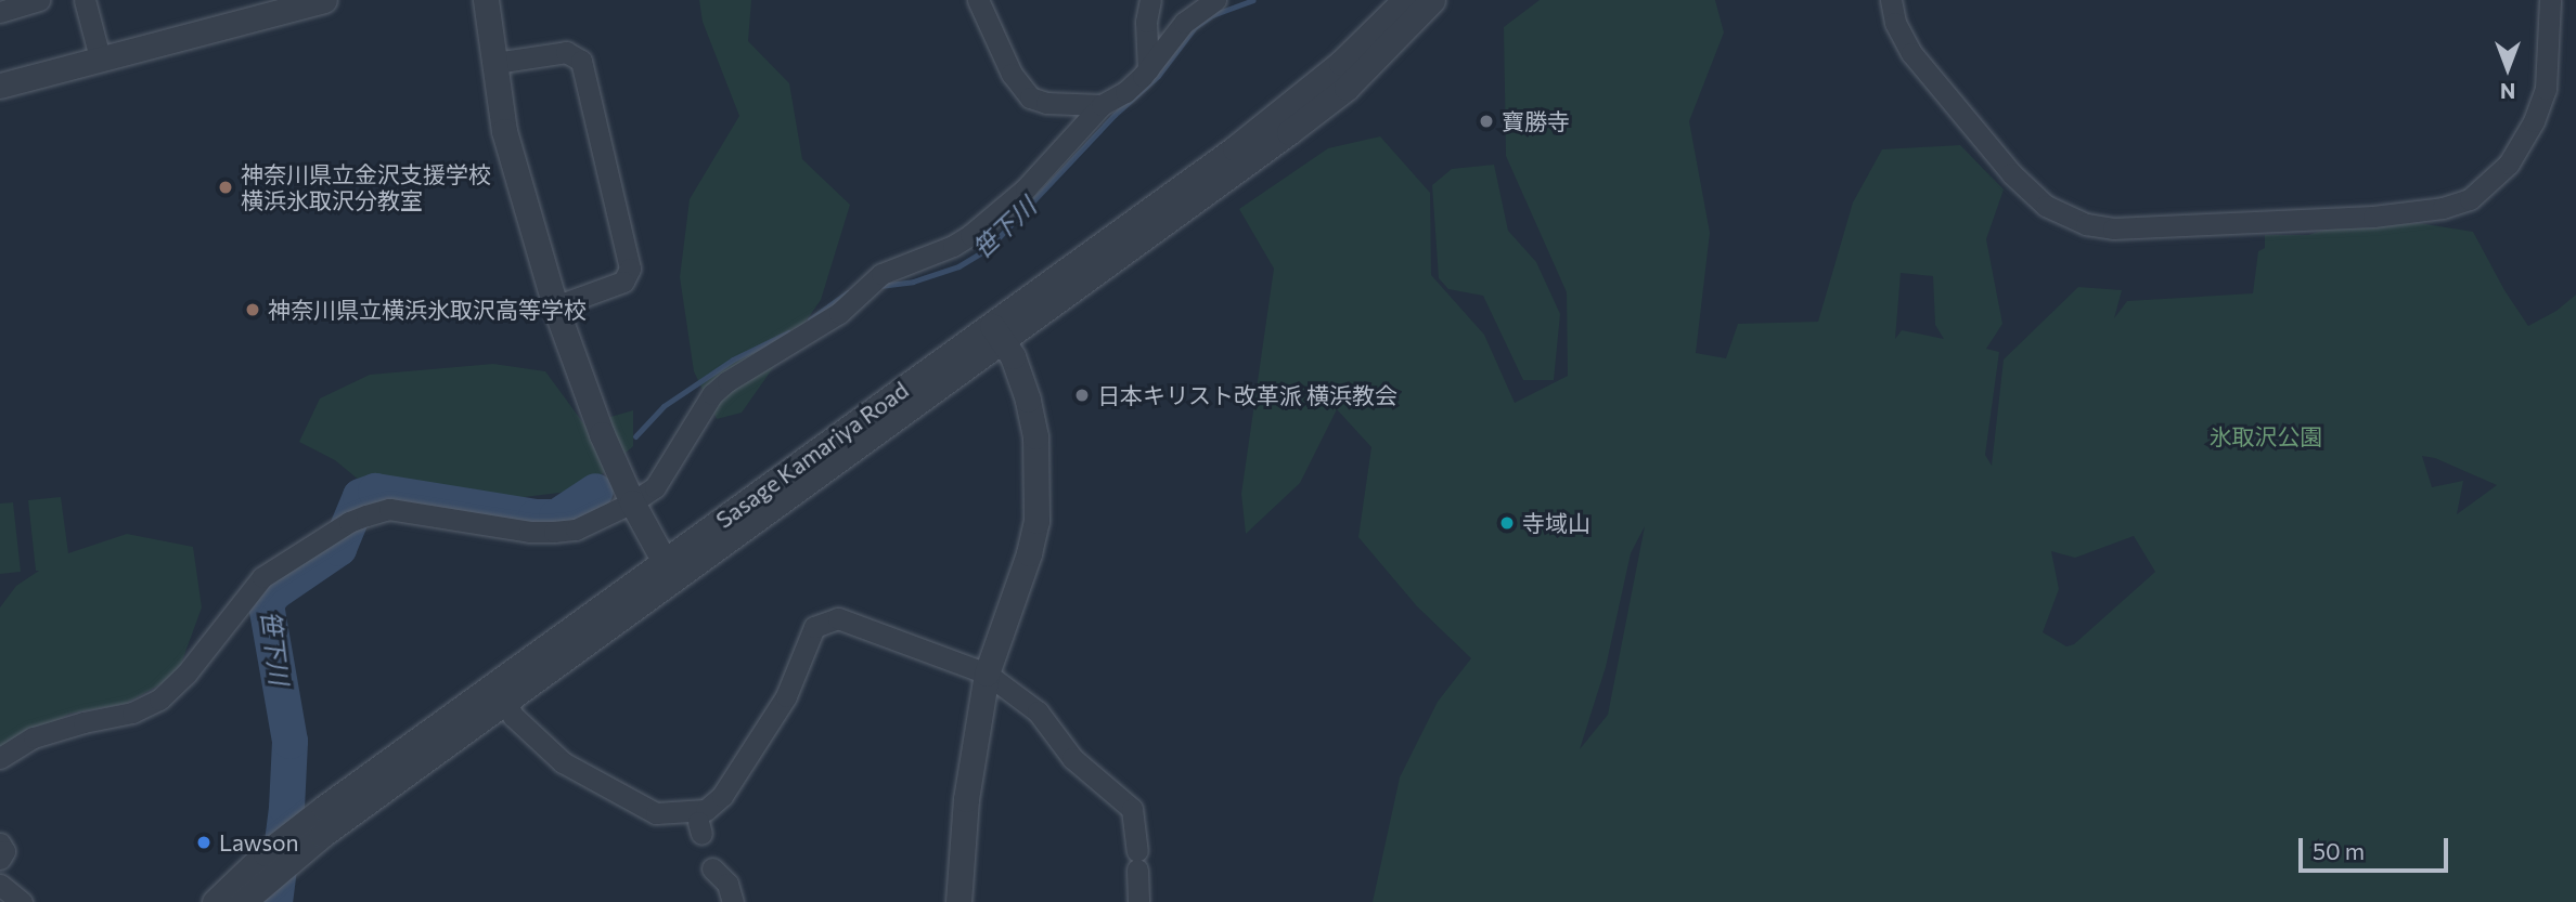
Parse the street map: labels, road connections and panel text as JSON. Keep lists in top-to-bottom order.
{
  "streets": {
    "street": ["Sasage Kamariya Road"]
  },
  "water": ["笹下川"],
  "parks": ["氷取沢公園"],
  "places": [
    "寶勝寺",
    "神奈川県立金沢支援学校 横浜氷取沢分教室",
    "神奈川県立横浜氷取沢高等学校",
    "日本キリスト改革派 横浜教会",
    "寺域山",
    "Lawson"
  ],
  "scale_bar": "50 m",
  "north": "bottom"
}
